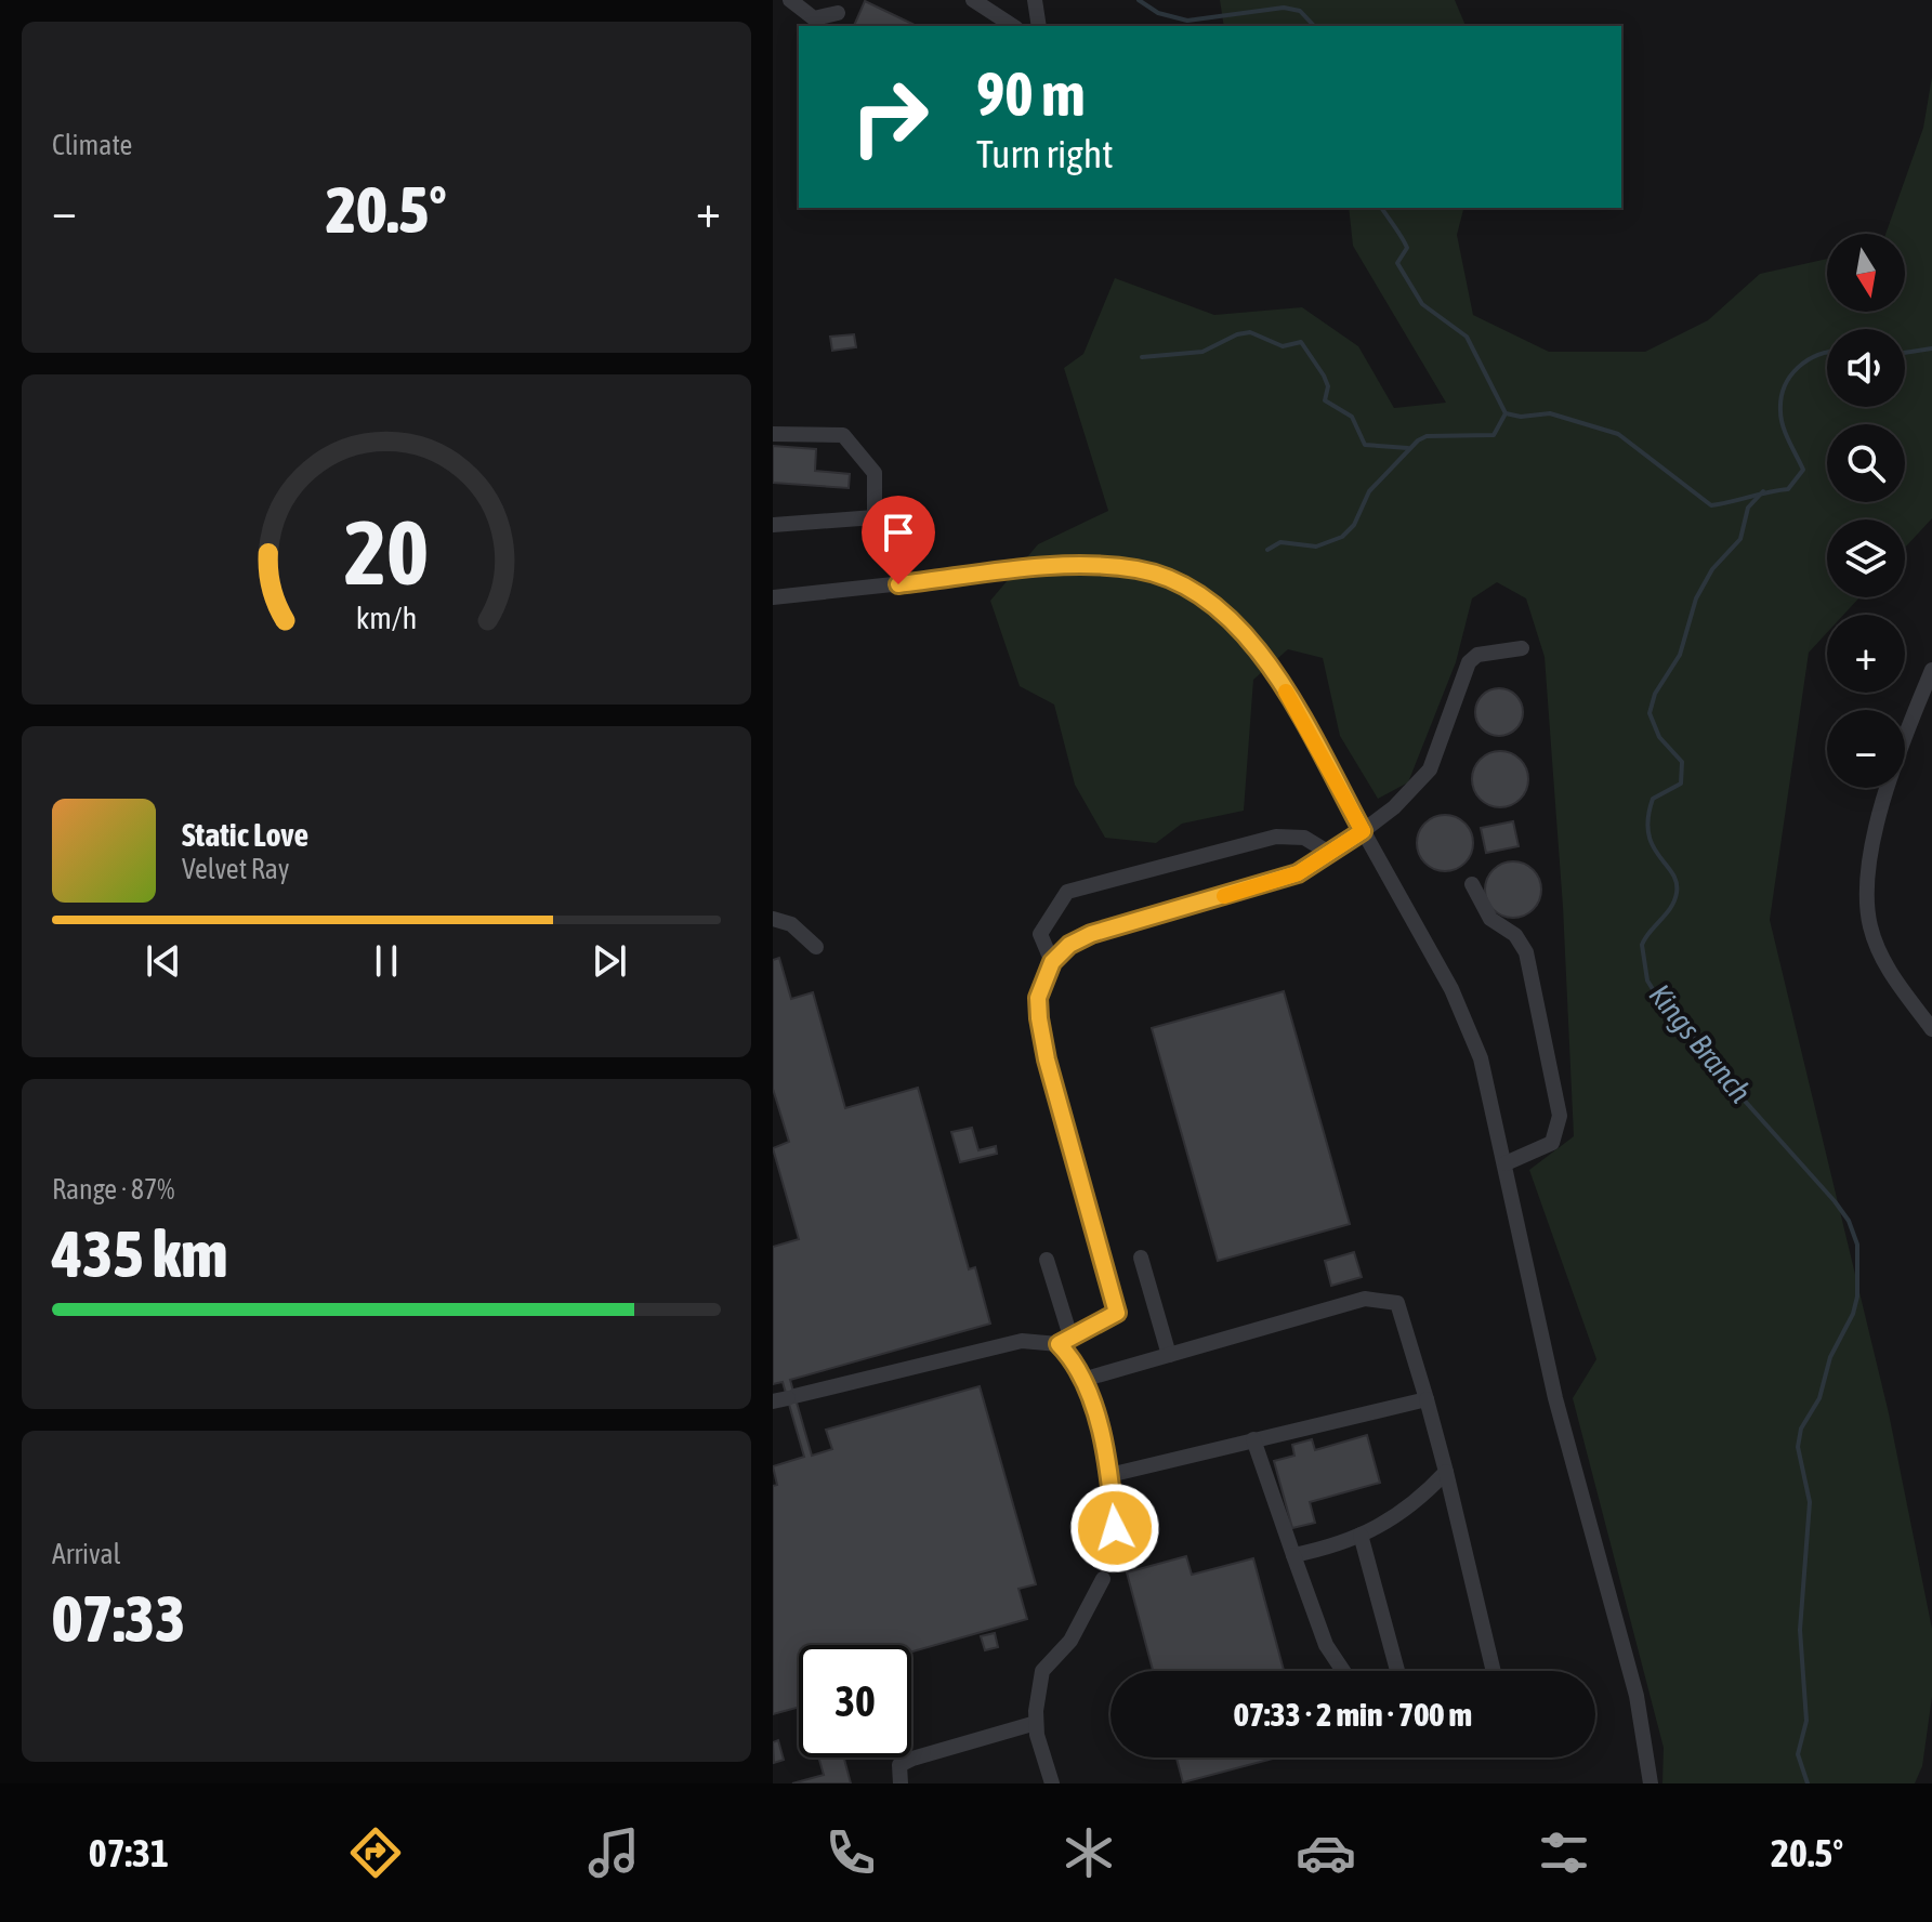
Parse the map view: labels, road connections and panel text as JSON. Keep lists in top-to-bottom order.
{
  "water": ["Kings Branch"],
  "north": "bottom",
  "page": {
    "tile": [
      "Climate",
      ["Range · 87%", "435 km"],
      ["Arrival", "07:33"]
    ],
    "turn": ["90 m", "Turn right"],
    "heat": ["−", "20.5°", "+"],
    "map_buttons": ["+", "−"],
    "song": ["Static Love", "Velvet Ray"],
    "limit": "30",
    "trip": "07:33 · 2 min · 700 m",
    "tabs": ["07:31", "20.5°"],
    "gauge": ["20", "km/h"]
  }
}
